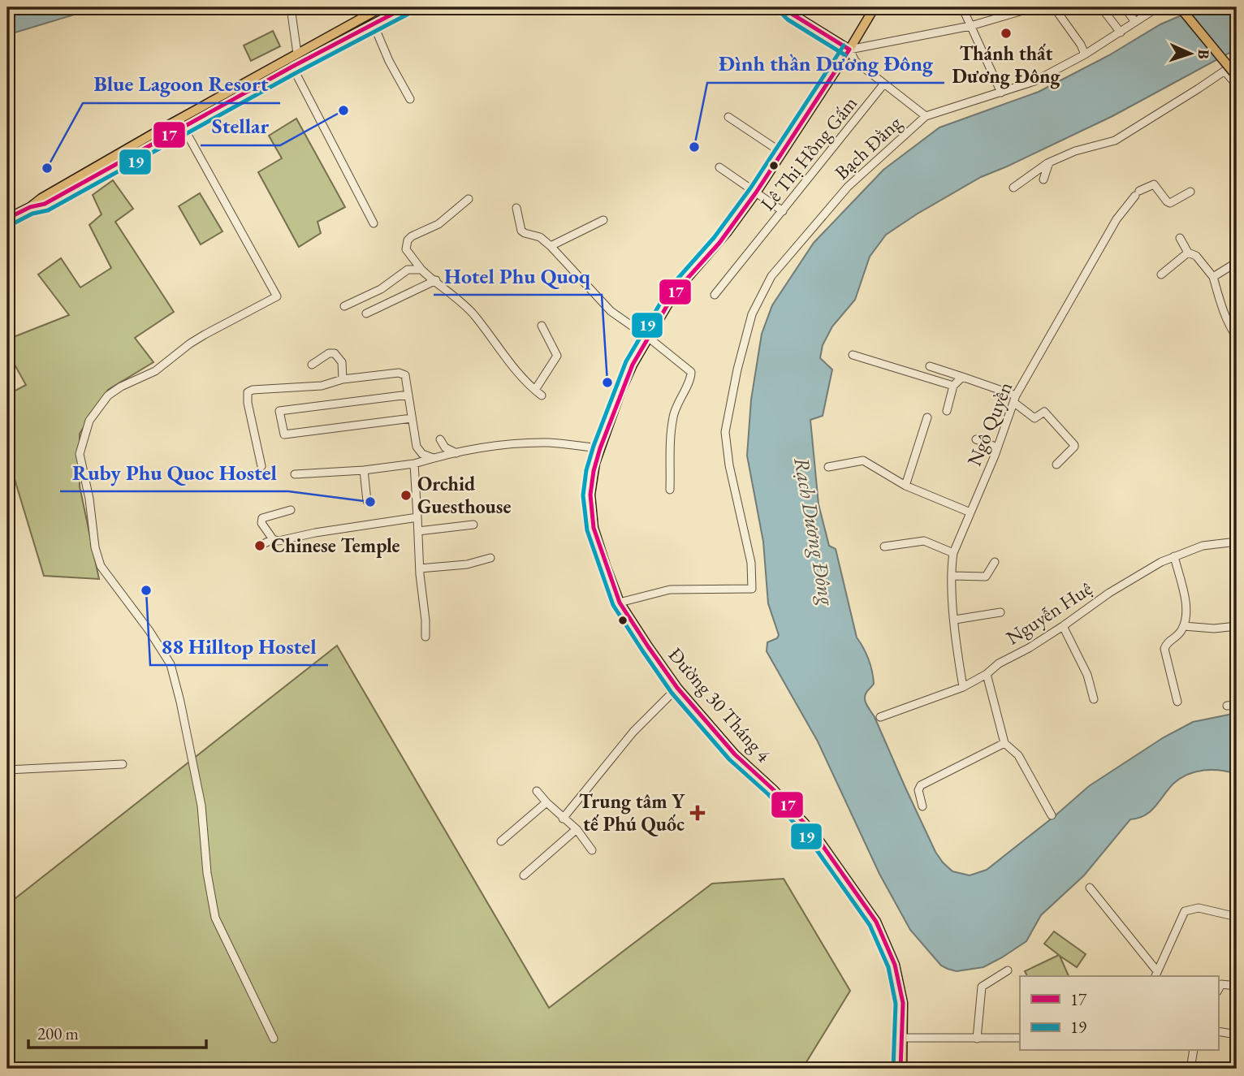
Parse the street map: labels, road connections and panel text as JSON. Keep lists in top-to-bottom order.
{
  "streets": {
    "main road": ["Đường 30 Tháng 4"],
    "street": [
      "Bạch Đằng",
      "Lê Thị Hồng Gấm",
      "Ngô Quyền",
      "Nguyễn Huệ"
    ]
  },
  "crossings": [
    ["Bạch Đằng", "Đường 30 Tháng 4"],
    ["Ngô Quyền", "Nguyễn Huệ"]
  ],
  "water": ["Rạch Dương Đông"],
  "places": {
    "other": [
      "Thánh thất Dương Đông",
      "Stellar",
      "Đình thần Dương Đông",
      "Blue Lagoon Resort",
      "Hotel Phu Quoq",
      "Orchid Guesthouse",
      "Ruby Phu Quoc Hostel",
      "Chinese Temple",
      "88 Hilltop Hostel"
    ],
    "health": ["Trung tâm Y tế Phú Quốc"]
  },
  "lines": ["transit line 17", "transit line 19"],
  "legend": ["17", "19"],
  "scale_bar": "200 m",
  "north": "right"
}
